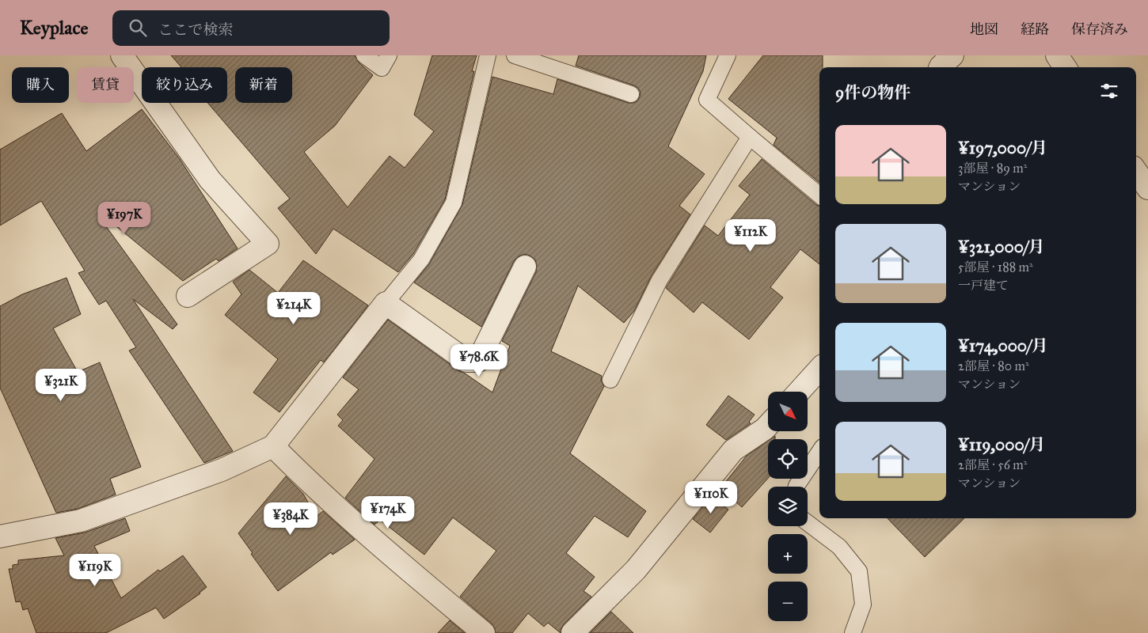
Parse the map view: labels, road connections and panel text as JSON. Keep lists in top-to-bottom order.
{
  "north": "bottom right",
  "page": {
    "header": "Keyplace",
    "search": "ここで検索",
    "nav": ["地図", "経路", "保存済み"],
    "chip": [
      "購入",
      "賃貸",
      "絞り込み",
      "新着"
    ],
    "heading": "9件の物件",
    "list": [
      {
        "name": "¥197,000/月",
        "note": "3部屋 · 89 m² · マンション"
      },
      {
        "name": "¥321,000/月",
        "note": "5部屋 · 188 m² · 一戸建て"
      },
      {
        "name": "¥174,000/月",
        "note": "2部屋 · 80 m² · マンション"
      },
      {
        "name": "¥119,000/月",
        "note": "2部屋 · 56 m² · マンション"
      }
    ],
    "price": [
      "¥197K",
      "¥112K",
      "¥214K",
      "¥78.6K",
      "¥321K",
      "¥110K",
      "¥174K",
      "¥384K",
      "¥119K"
    ],
    "map_buttons": ["+", "−"]
  }
}
